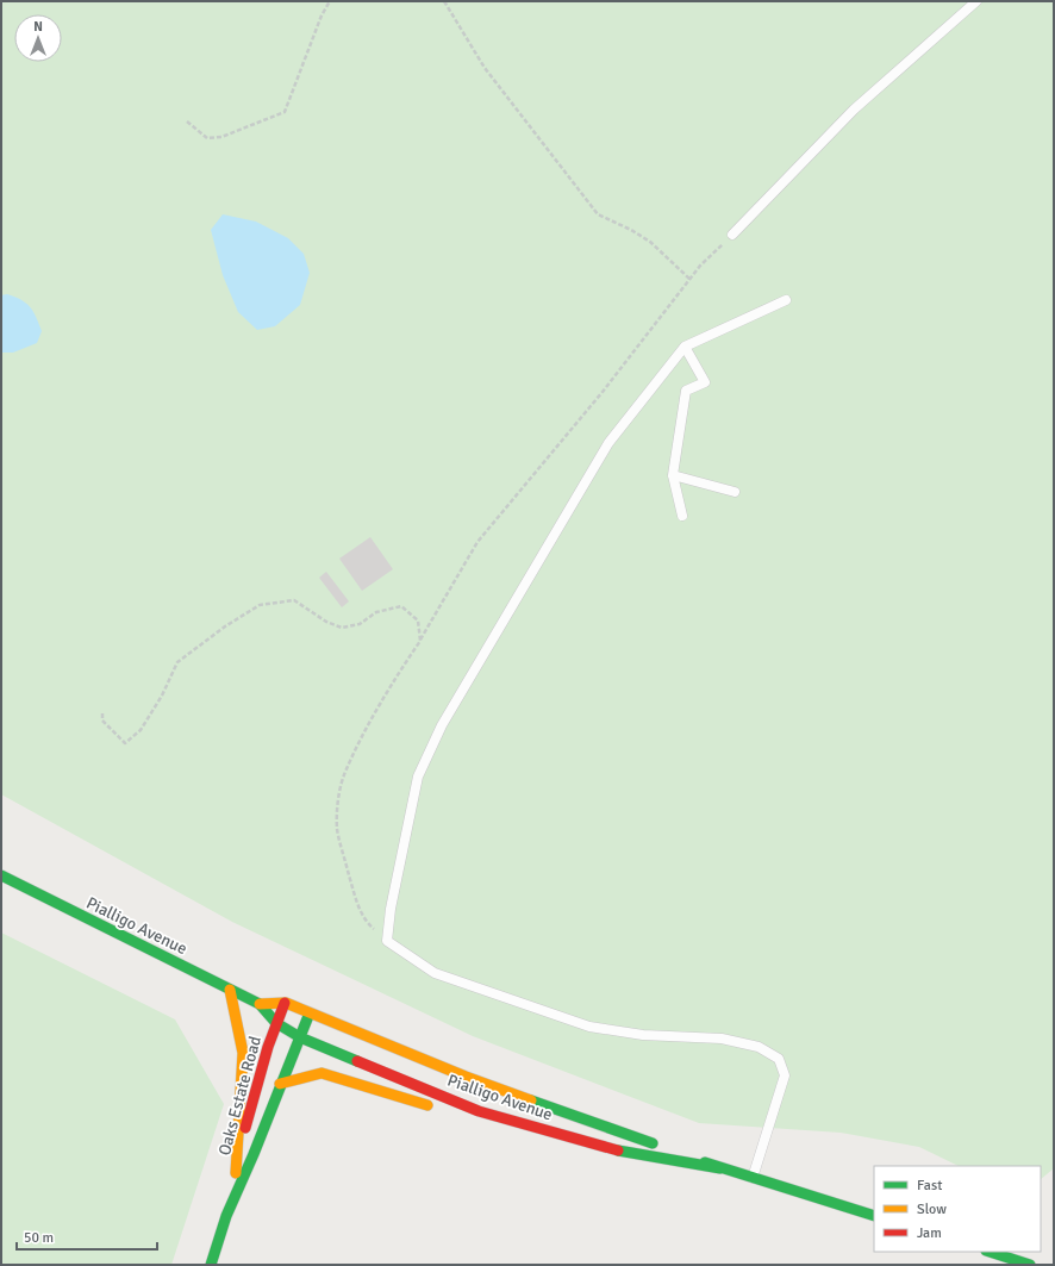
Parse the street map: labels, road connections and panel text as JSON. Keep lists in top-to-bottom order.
{
  "streets": {
    "main road": ["Pialligo Avenue", "Oaks Estate Road"]
  },
  "crossings": [
    ["Pialligo Avenue", "Oaks Estate Road"]
  ],
  "legend": ["Fast", "Slow", "Jam"],
  "scale_bar": "50 m",
  "north": "top"
}
